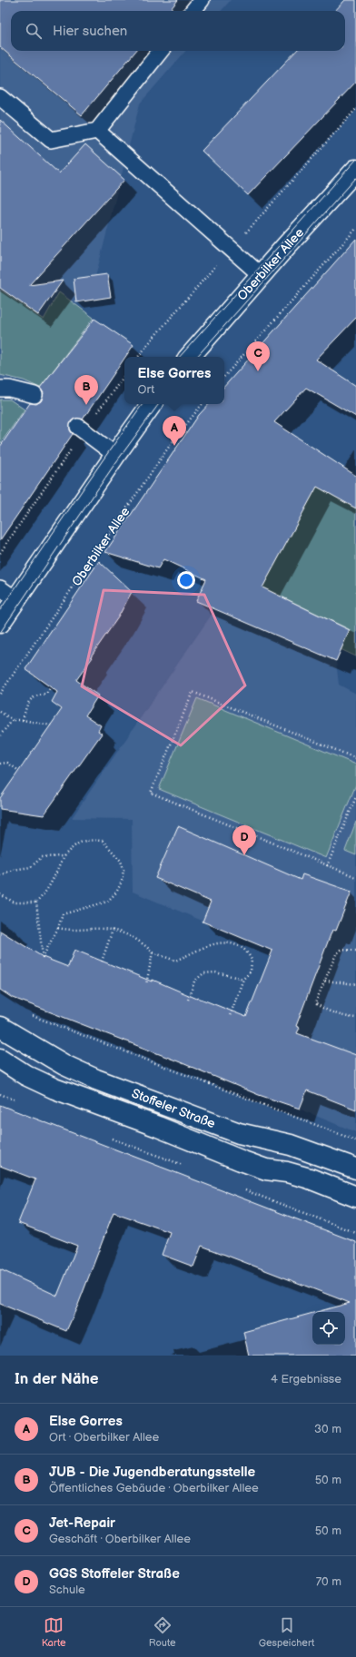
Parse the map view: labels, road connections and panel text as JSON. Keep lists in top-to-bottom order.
{
  "streets": {
    "main road": ["Oberbilker Allee", "Stoffeler Straße"]
  },
  "page": {
    "search": "Hier suchen",
    "pins": [
      "C",
      "B",
      "A",
      "D"
    ],
    "popup": ["Else Gorres", "Ort"],
    "heading": ["In der Nähe", "4 Ergebnisse"],
    "list": [
      {
        "mark": "A",
        "name": "Else Gorres",
        "note": "Ort · Oberbilker Allee",
        "value": "30 m"
      },
      {
        "mark": "B",
        "name": "JUB - Die Jugendberatungsstelle",
        "note": "Öffentliches Gebäude · Oberbilker Allee",
        "value": "50 m"
      },
      {
        "mark": "C",
        "name": "Jet-Repair",
        "note": "Geschäft · Oberbilker Allee",
        "value": "50 m"
      },
      {
        "mark": "D",
        "name": "GGS Stoffeler Straße",
        "note": "Schule",
        "value": "70 m"
      }
    ],
    "nav": ["Karte", "Route", "Gespeichert"]
  }
}
